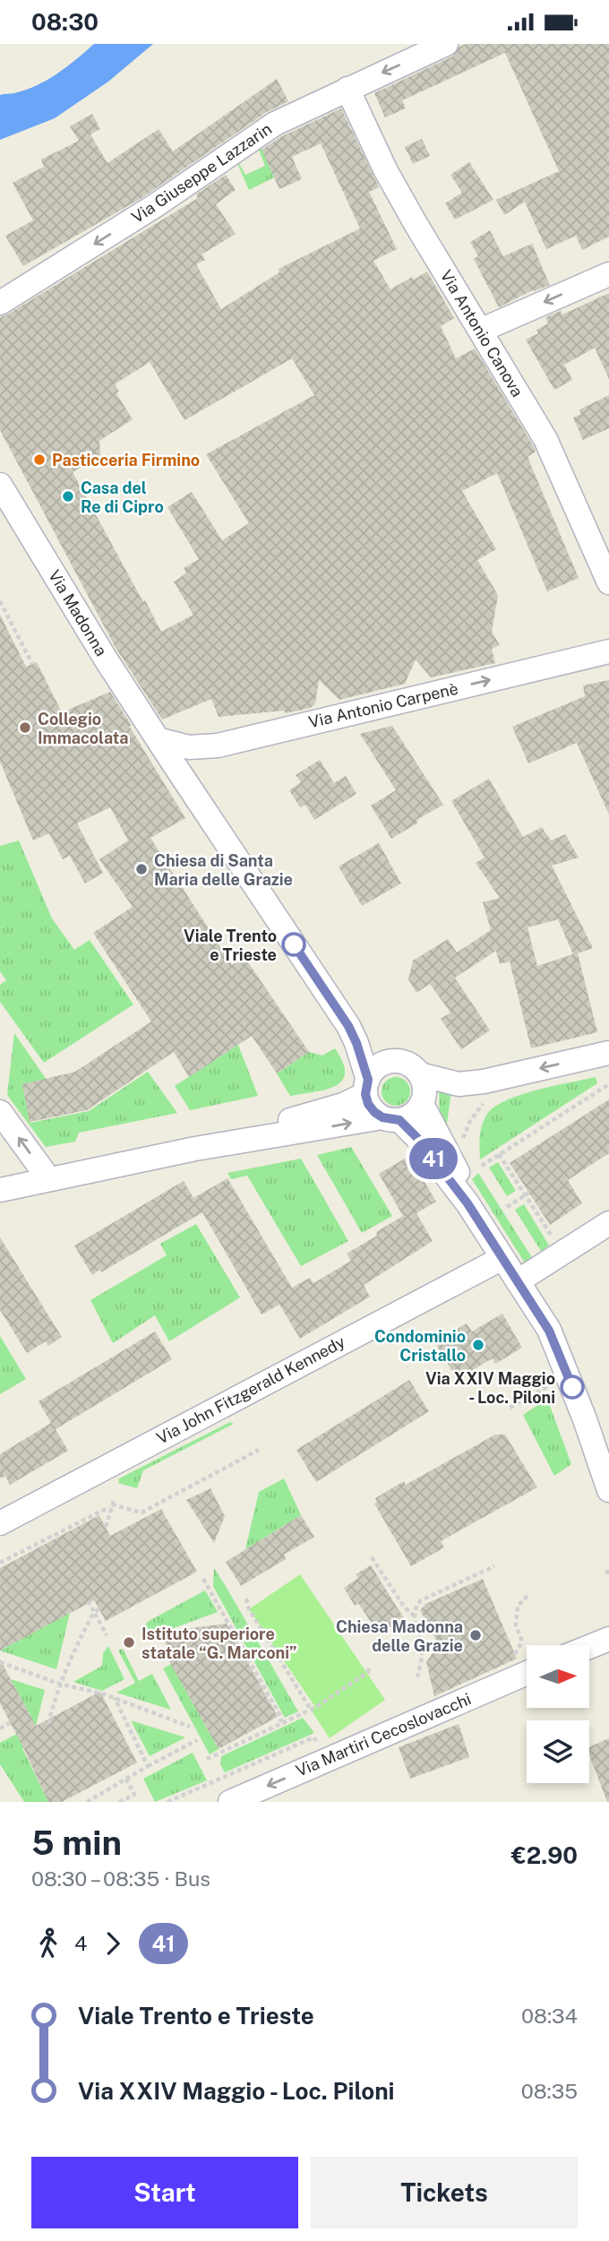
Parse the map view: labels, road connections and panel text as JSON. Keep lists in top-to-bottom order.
{
  "streets": {
    "street": [
      "Via Giuseppe Lazzarin",
      "Via Antonio Canova",
      "Via Madonna",
      "Via Antonio Carpenè",
      "Via John Fitzgerald Kennedy",
      "Via Martiri Cecoslovacchi"
    ]
  },
  "crossings": [
    ["Via Giuseppe Lazzarin", "Via Antonio Canova"],
    ["Via Madonna", "Via Antonio Carpenè"]
  ],
  "one_way": ["Via Giuseppe Lazzarin", "Via Antonio Carpenè", "Via Martiri Cecoslovacchi"],
  "places": [
    "Pasticceria Firmino",
    "Casa del Re di Cipro",
    "Collegio Immacolata",
    "Chiesa di Santa Maria delle Grazie",
    "Viale Trento e Trieste",
    "Condominio Cristallo",
    "Via XXIV Maggio - Loc. Piloni",
    "Chiesa Madonna delle Grazie",
    "Istituto superiore statale “G. Marconi”"
  ],
  "lines": ["bus line 41"],
  "north": "right",
  "page": {
    "status": "08:30",
    "on_map": "41",
    "heading": ["5 min", "08:30 – 08:35 · Bus", "€2.90"],
    "legs": ["4", "41"],
    "list": [
      {
        "name": "Viale Trento e Trieste",
        "value": "08:34"
      },
      {
        "name": "Via XXIV Maggio - Loc. Piloni",
        "value": "08:35"
      }
    ],
    "buttons": ["Start", "Tickets"]
  }
}
